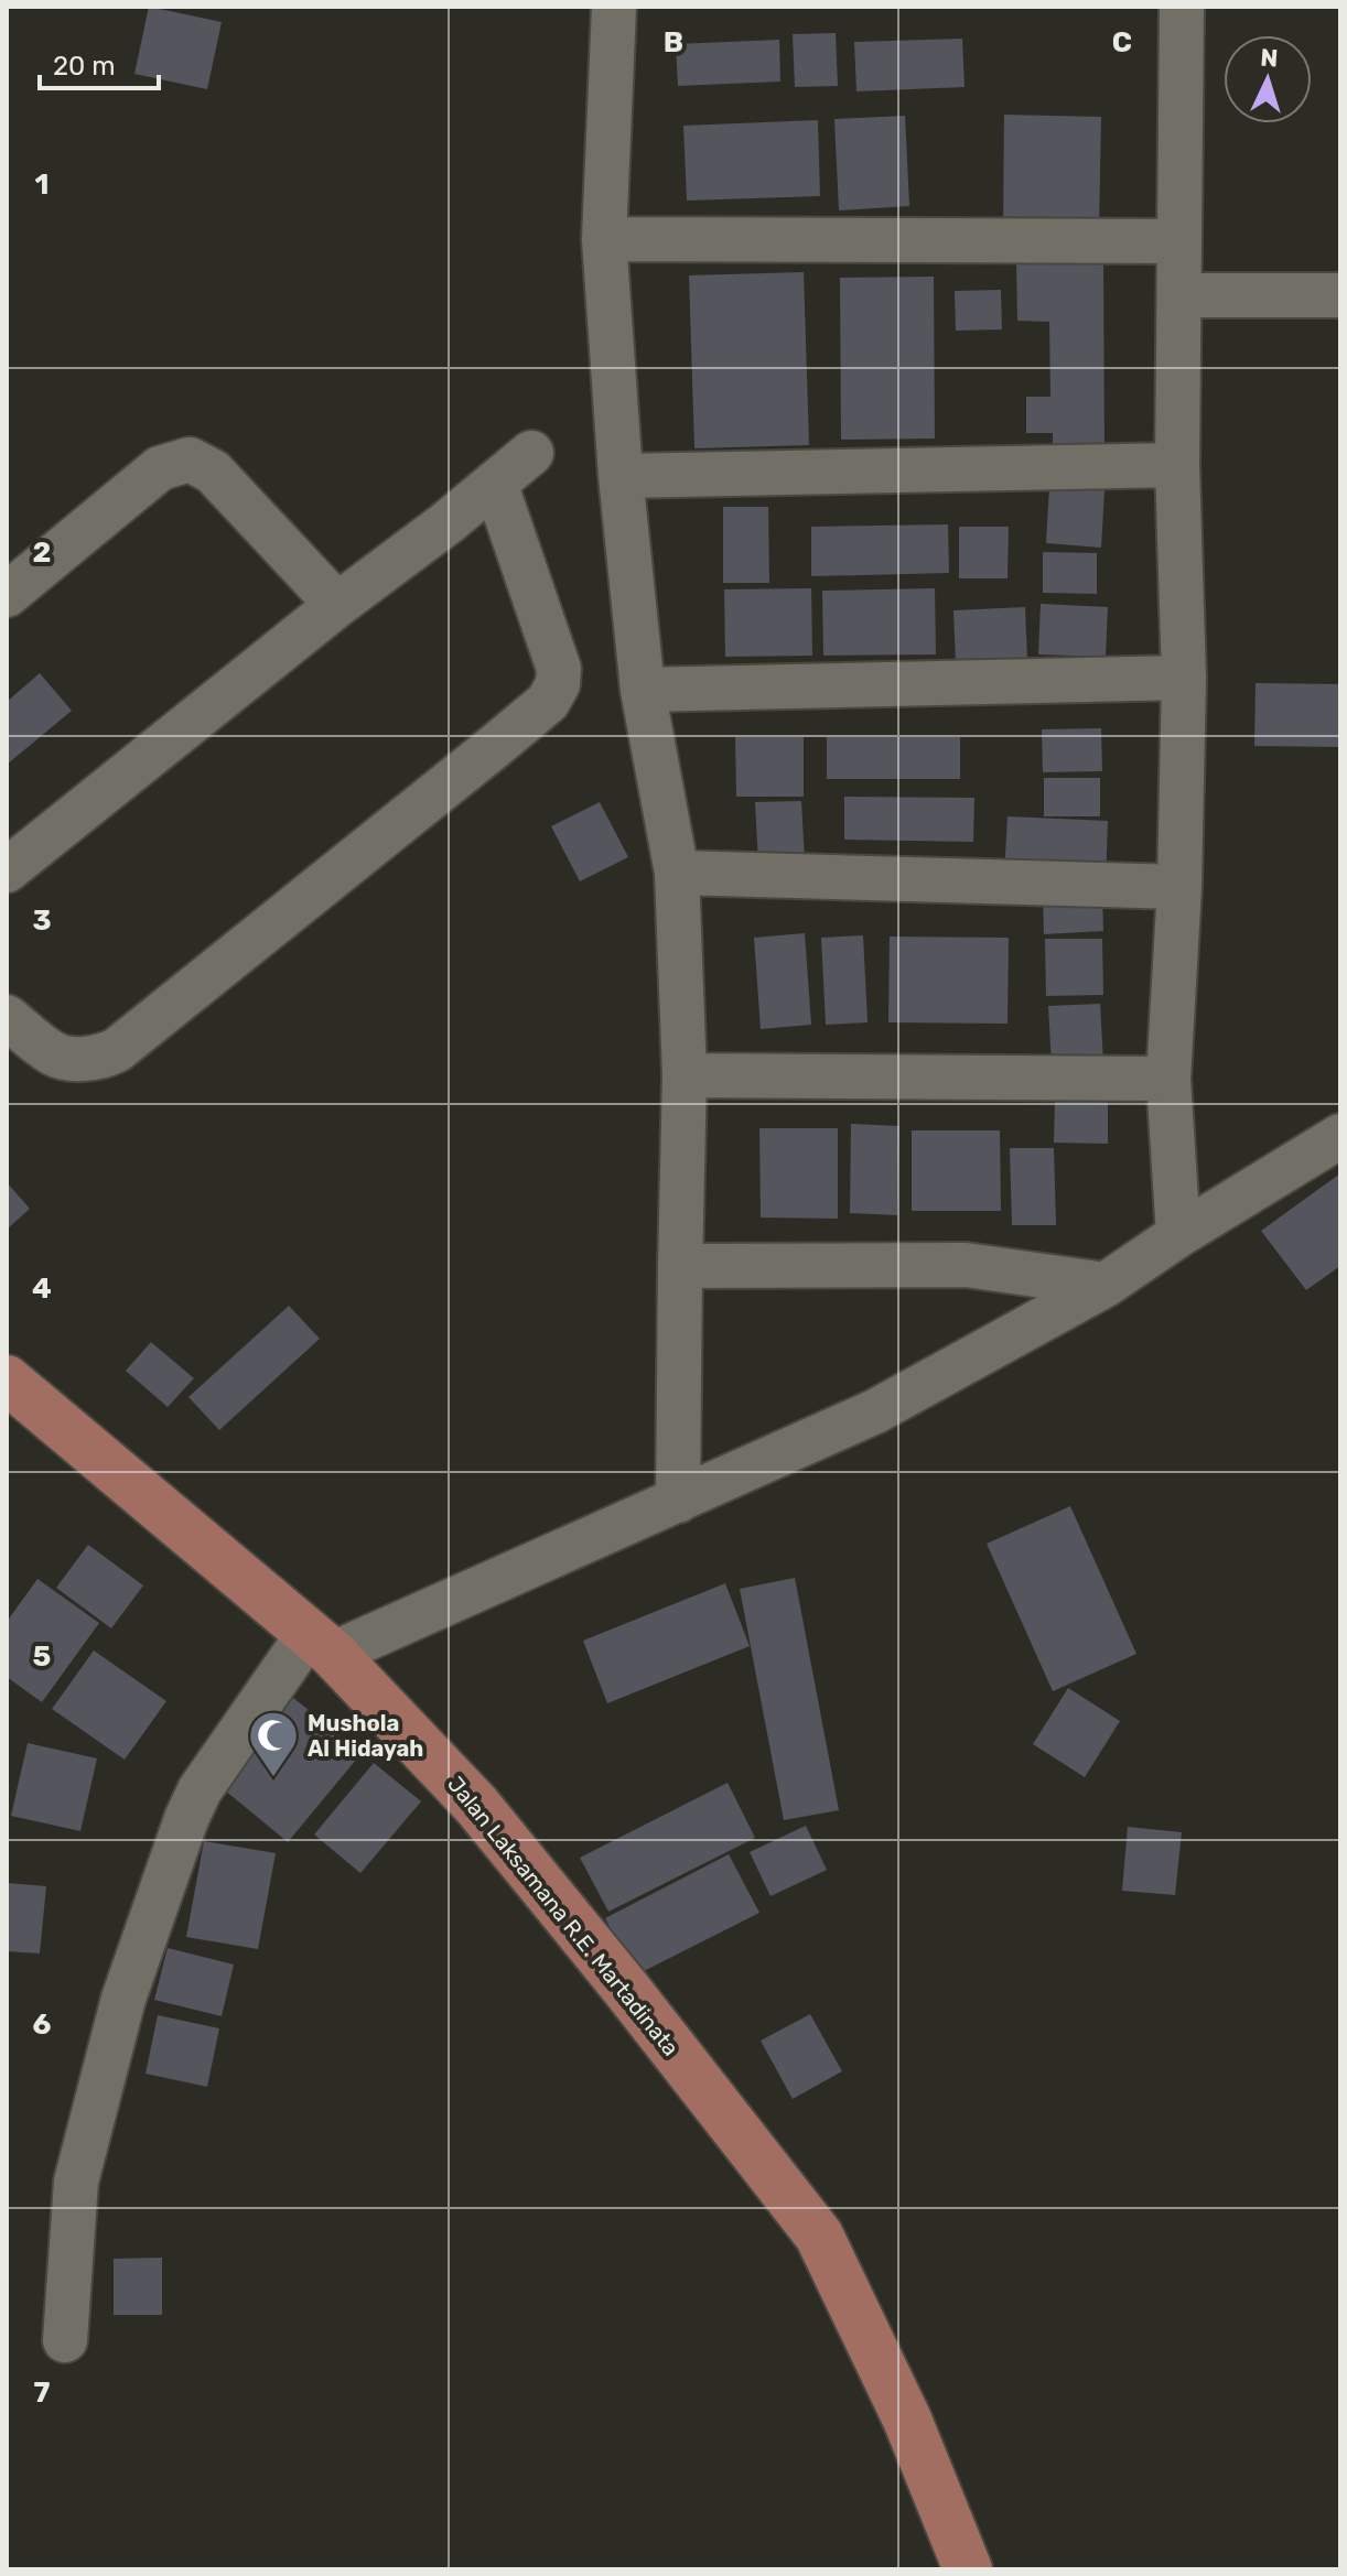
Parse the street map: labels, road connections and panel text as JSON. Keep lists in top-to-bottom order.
{
  "streets": {
    "main road": ["Jalan Laksamana R.E. Martadinata"]
  },
  "places": {
    "mosque": ["Mushola Al Hidayah"]
  },
  "scale_bar": "20 m",
  "north": "top",
  "grid": {
    "columns": ["B", "C"],
    "rows": [
      "1",
      "2",
      "3",
      "4",
      "5",
      "6",
      "7"
    ]
  }
}
